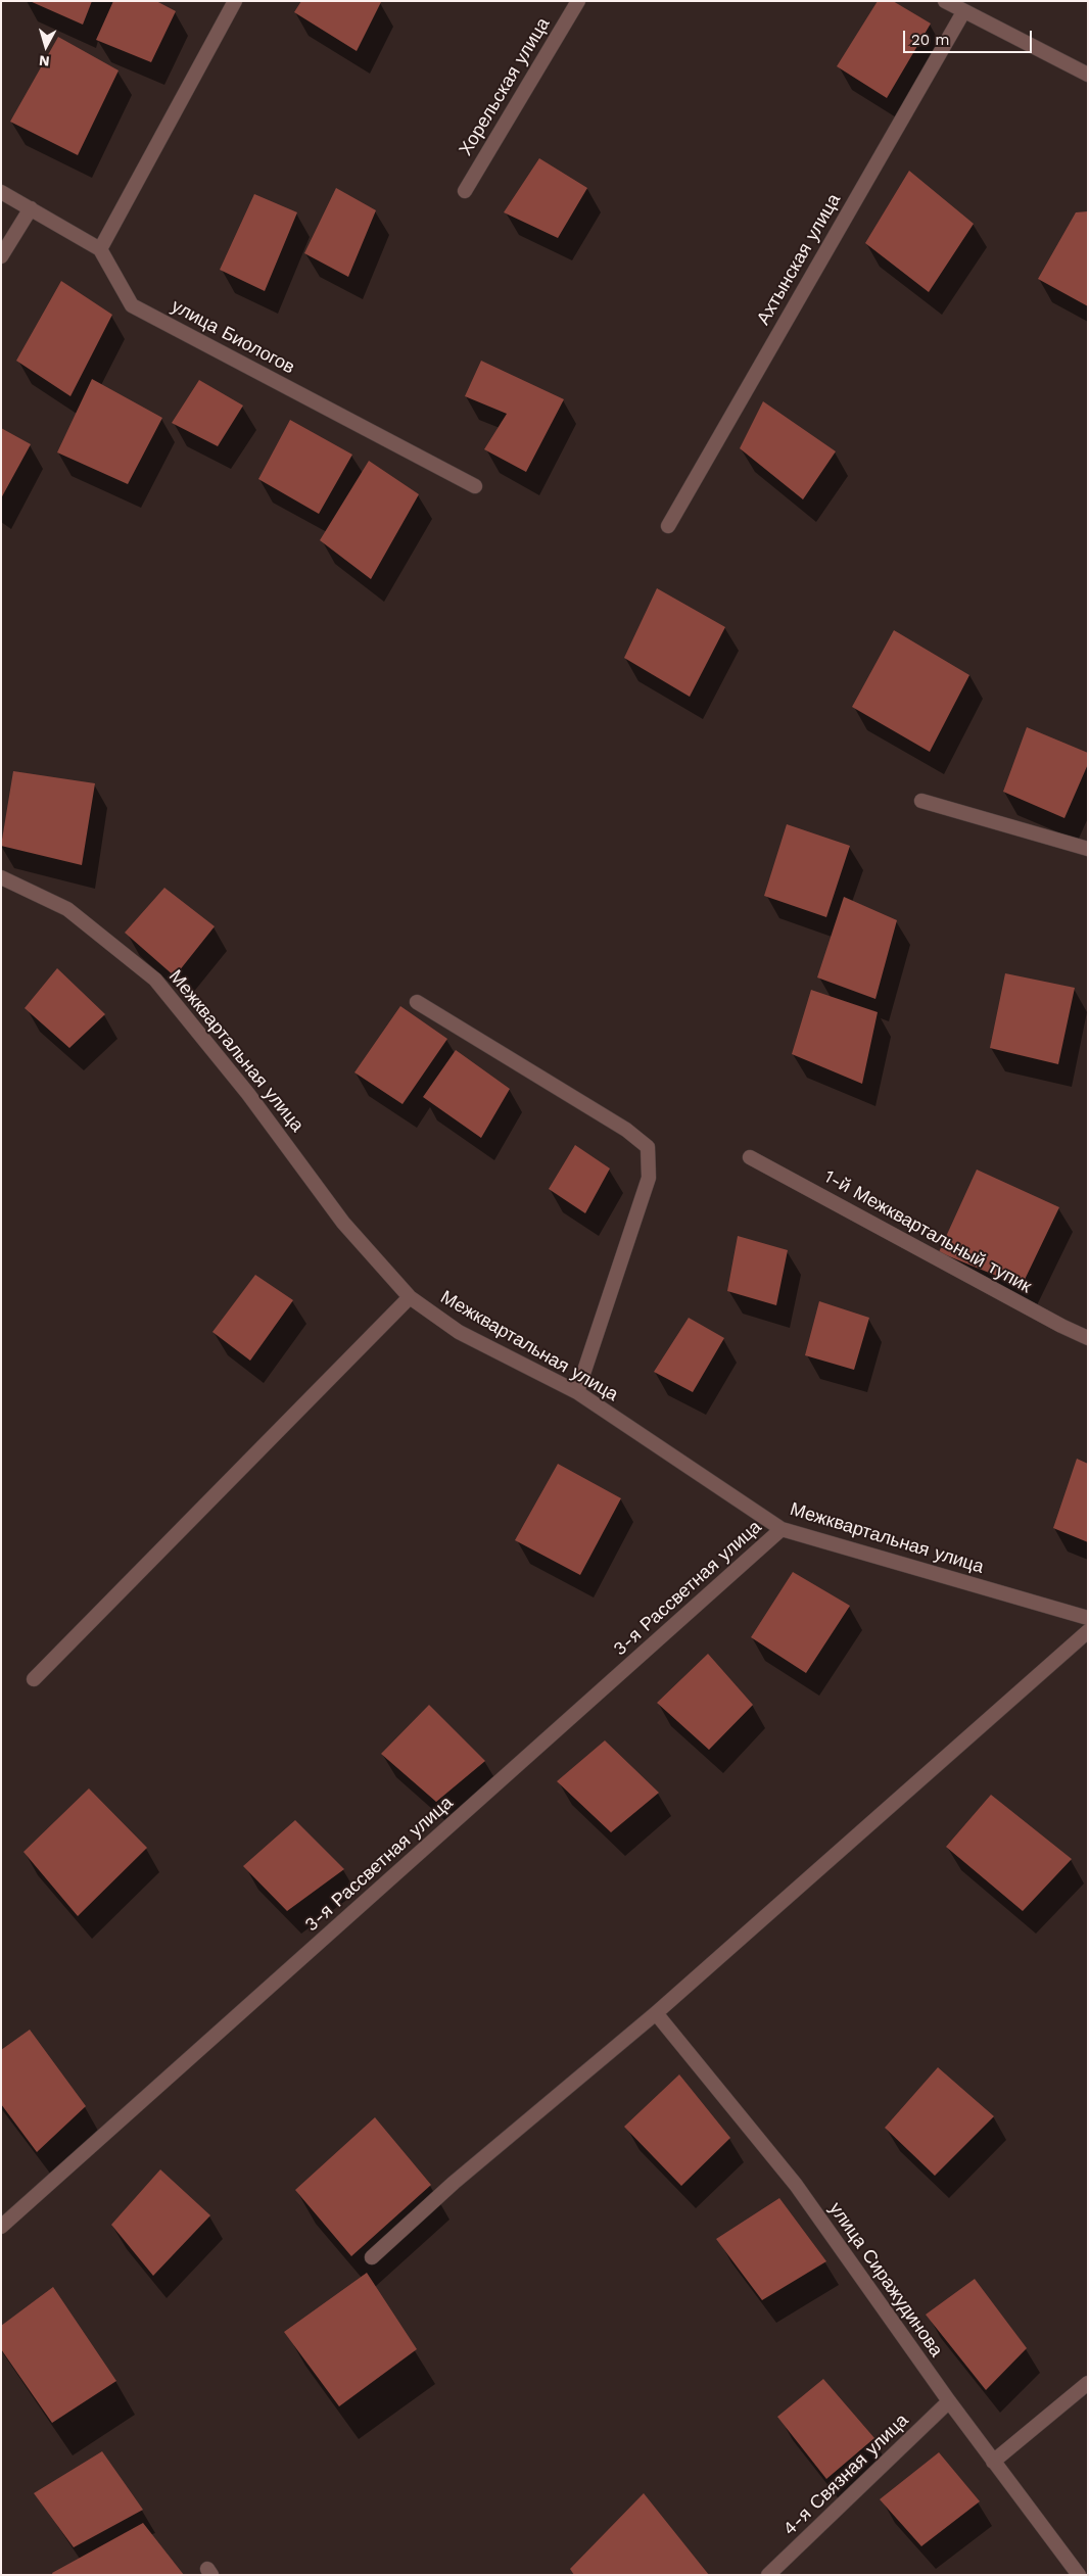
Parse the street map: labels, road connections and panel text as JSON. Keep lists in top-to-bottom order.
{
  "streets": {
    "street": [
      "Хорельская улица",
      "Ахтынская улица",
      "улица Биологов",
      "Межквартальная улица",
      "1-й Межквартальный тупик",
      "3-я Рассветная улица",
      "улица Сиражудинова",
      "4-я Связная улица"
    ]
  },
  "crossings": [
    ["Межквартальная улица", "3-я Рассветная улица"],
    ["улица Сиражудинова", "4-я Связная улица"]
  ],
  "scale_bar": "20 m",
  "north": "bottom"
}
